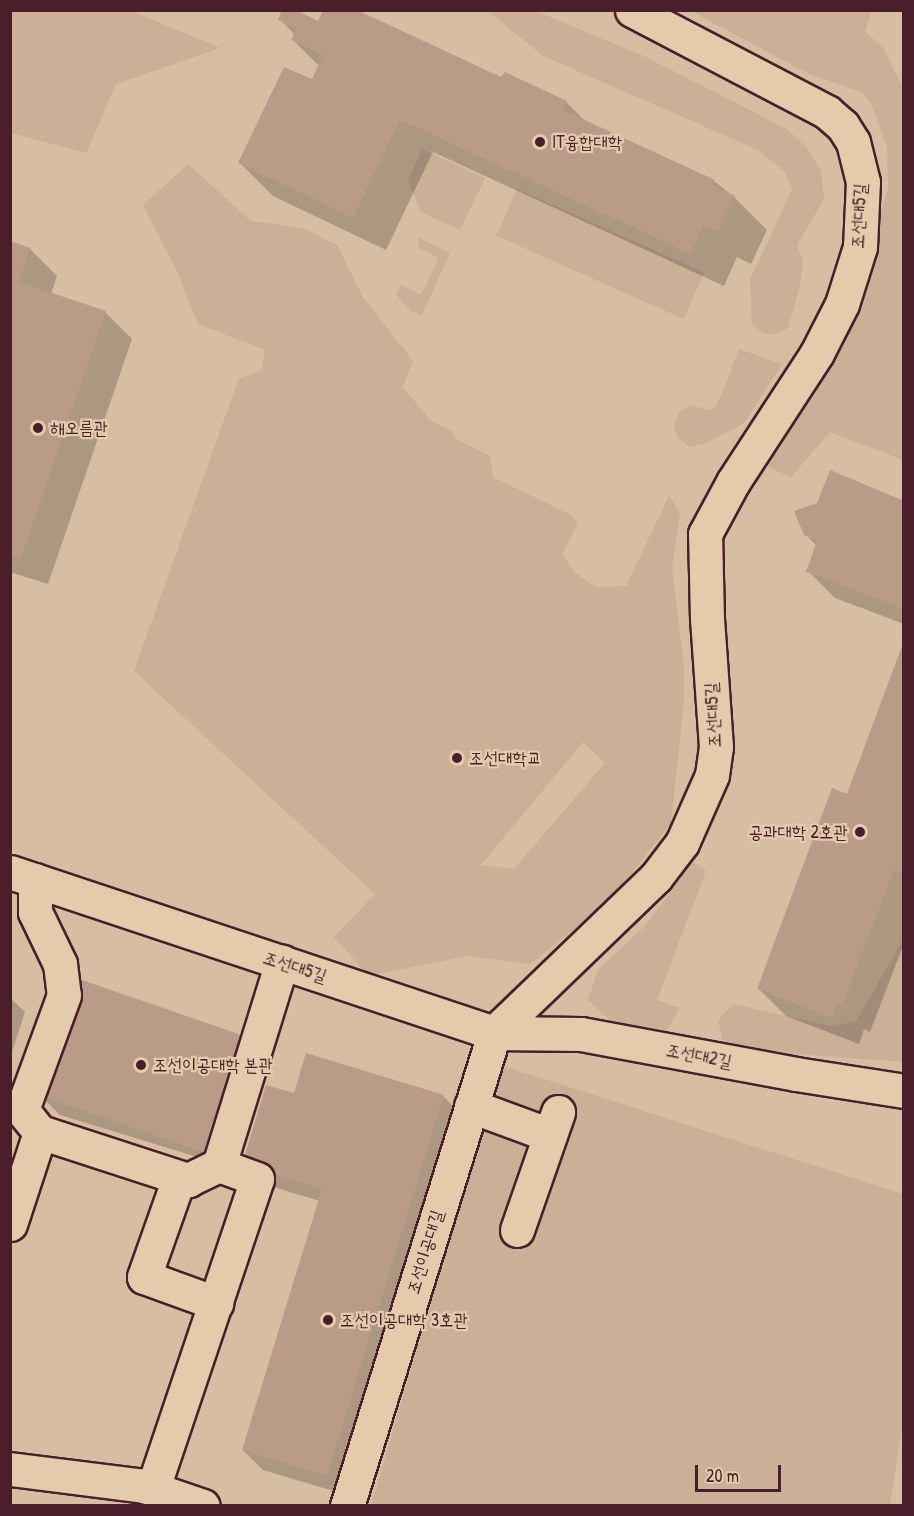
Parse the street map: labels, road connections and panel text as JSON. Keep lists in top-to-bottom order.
{
  "streets": {
    "street": ["조선대5길", "조선대2길", "조선이공대길"]
  },
  "crossings": [
    ["조선대5길", "조선대2길"],
    ["조선대5길", "조선이공대길"],
    ["조선대2길", "조선이공대길"]
  ],
  "places": [
    "IT융합대학",
    "해오름관",
    "조선대학교",
    "공과대학 2호관",
    "조선이공대학 본관",
    "조선이공대학 3호관"
  ],
  "scale_bar": "20 m"
}
